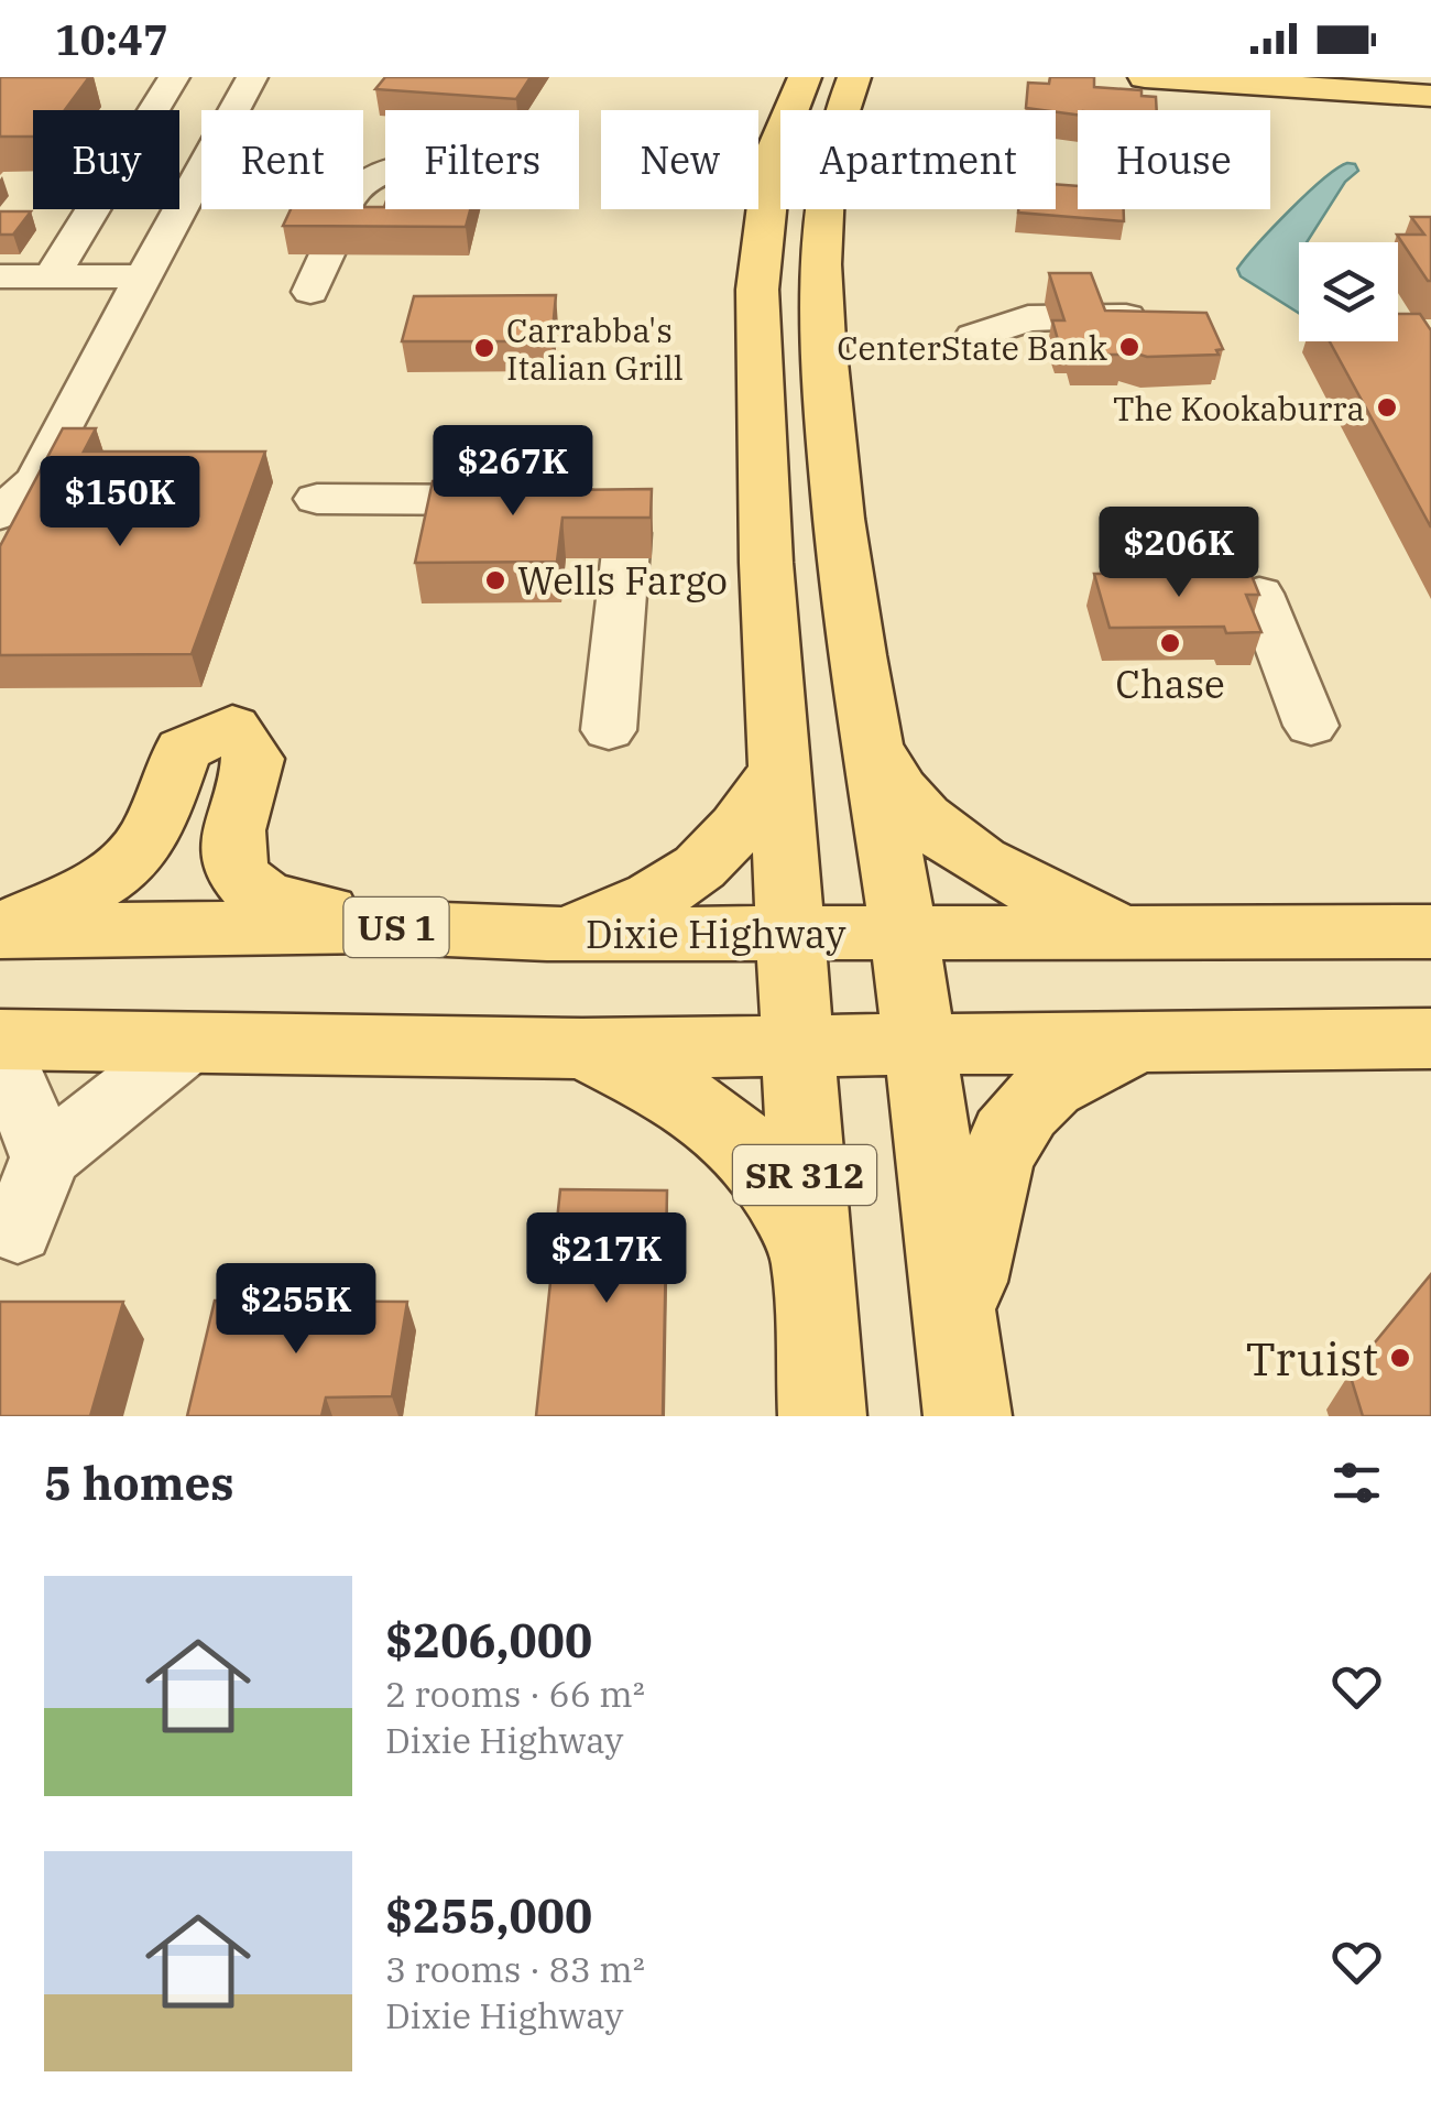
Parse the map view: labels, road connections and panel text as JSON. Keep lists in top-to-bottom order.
{
  "streets": {
    "main road": ["US 1", "Dixie Highway", "SR 312"]
  },
  "crossings": [
    ["Dixie Highway", "SR 312"]
  ],
  "places": [
    "CenterState Bank",
    "Carrabba's Italian Grill",
    "The Kookaburra",
    "Wells Fargo",
    "Chase",
    "Truist"
  ],
  "page": {
    "status": "10:47",
    "chip": [
      "Buy",
      "Rent",
      "Filters",
      "New",
      "Apartment",
      "House"
    ],
    "price": [
      "$267K",
      "$150K",
      "$206K",
      "$217K",
      "$255K"
    ],
    "heading": "5 homes",
    "list": [
      {
        "name": "$206,000",
        "note": "2 rooms · 66 m² · Dixie Highway"
      },
      {
        "name": "$255,000",
        "note": "3 rooms · 83 m² · Dixie Highway"
      }
    ]
  }
}
